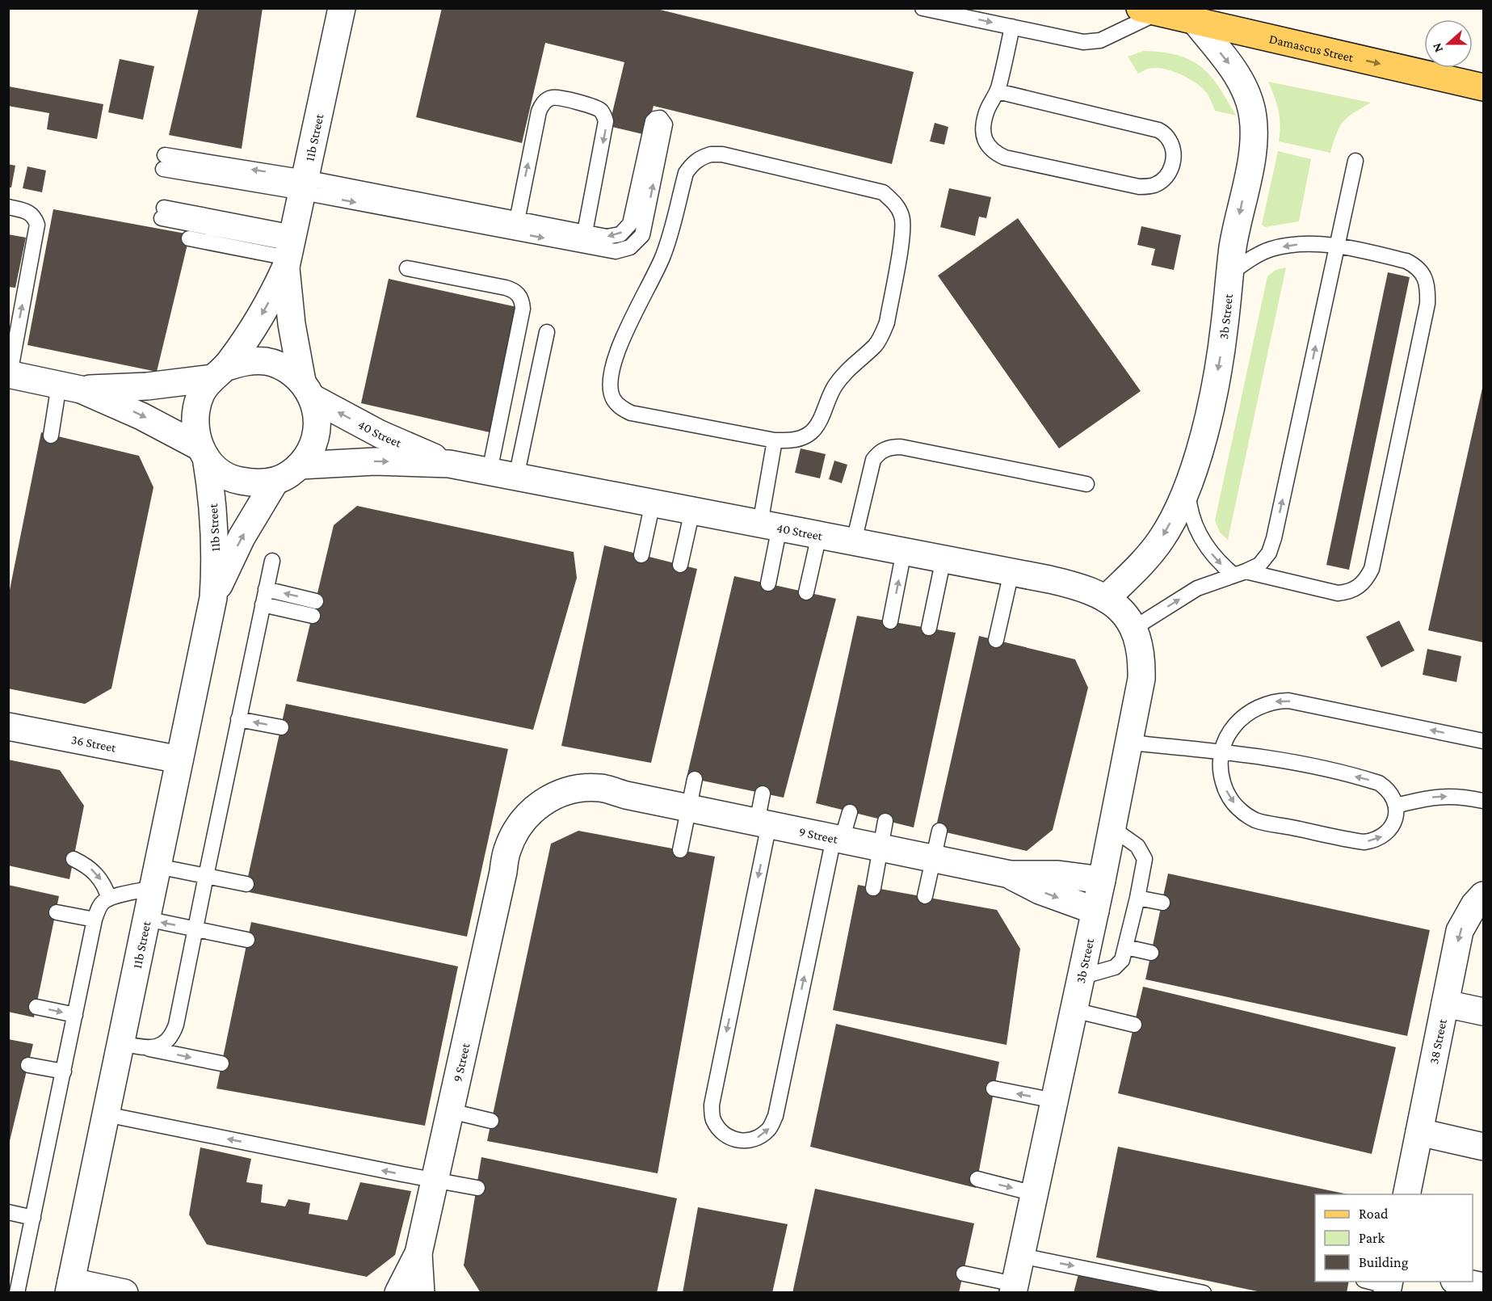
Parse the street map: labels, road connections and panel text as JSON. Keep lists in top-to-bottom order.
{
  "streets": {
    "main road": ["Damascus Street"],
    "street": [
      "11b Street",
      "3b Street",
      "40 Street",
      "36 Street",
      "9 Street",
      "38 Street"
    ]
  },
  "crossings": [
    ["Damascus Street", "3b Street"],
    ["11b Street", "40 Street"],
    ["11b Street", "36 Street"],
    ["3b Street", "40 Street"],
    ["3b Street", "9 Street"]
  ],
  "one_way": ["Damascus Street", "3b Street", "38 Street"],
  "legend": ["Road", "Park", "Building"],
  "north": "left"
}
